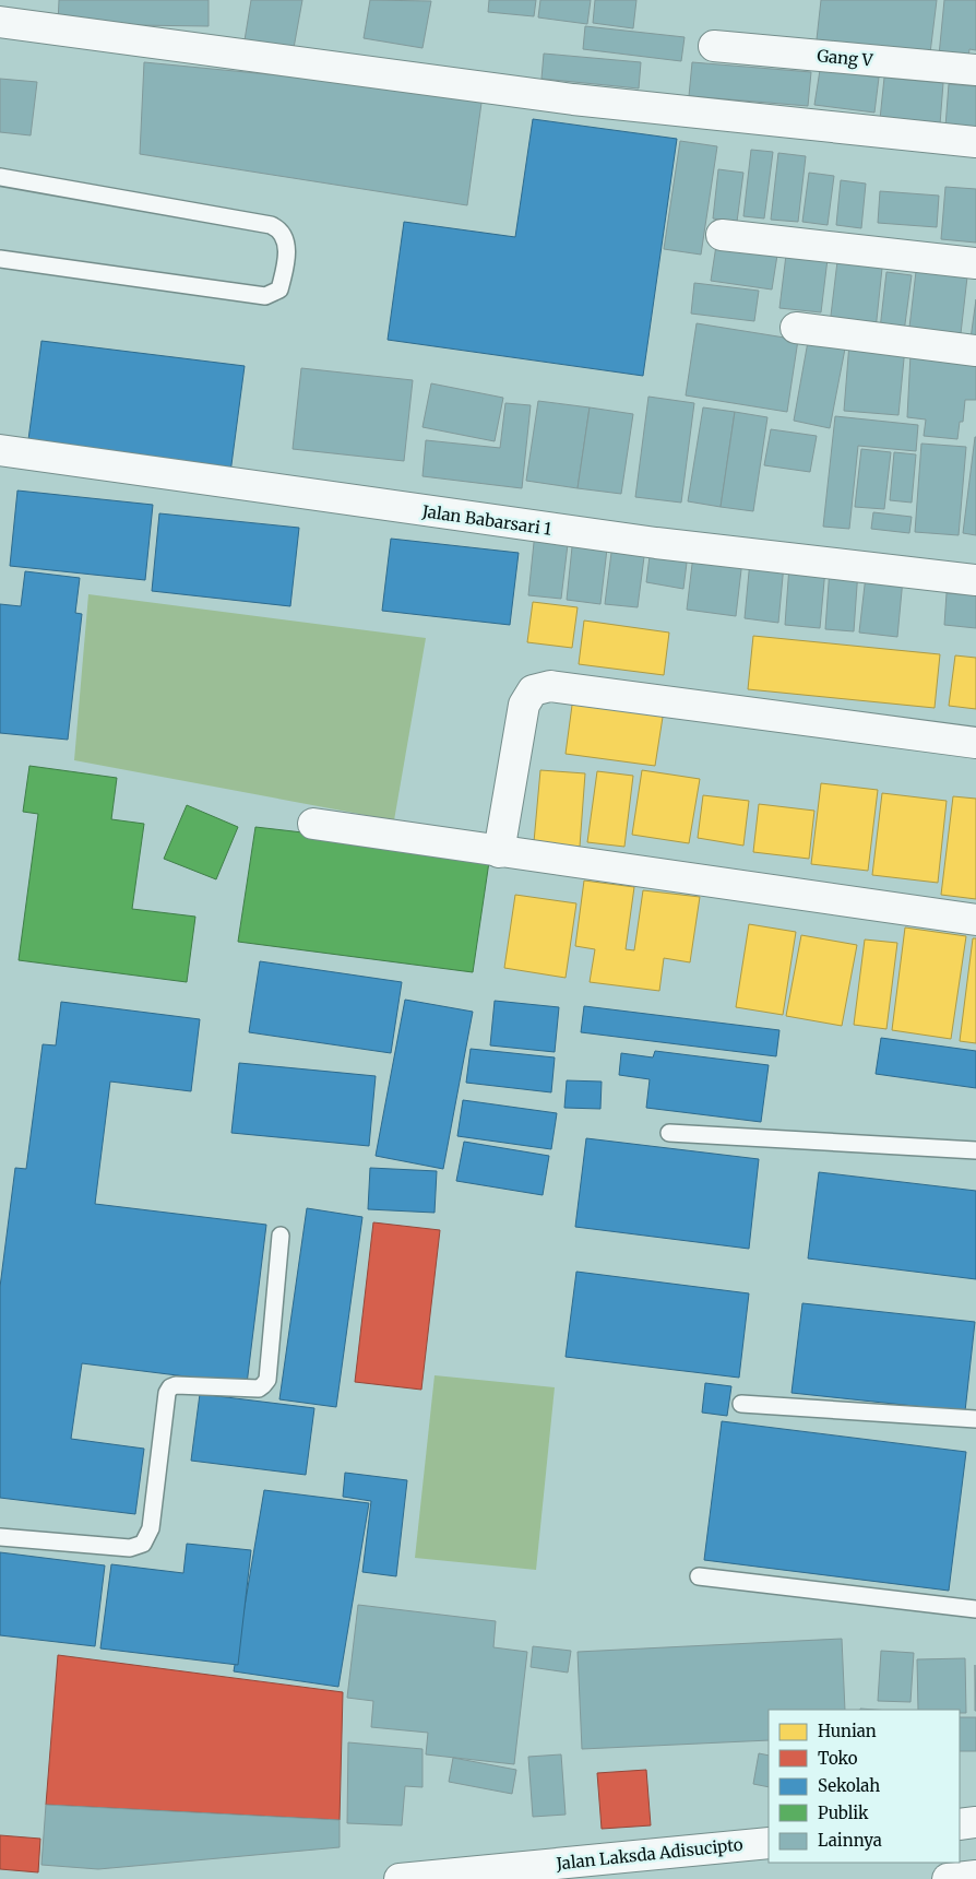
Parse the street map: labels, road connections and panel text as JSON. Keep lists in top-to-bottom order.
{
  "streets": {
    "main road": ["Gang V", "Jalan Babarsari 1", "Jalan Laksda Adisucipto"]
  },
  "legend": [
    "Hunian",
    "Toko",
    "Sekolah",
    "Publik",
    "Lainnya"
  ]
}
